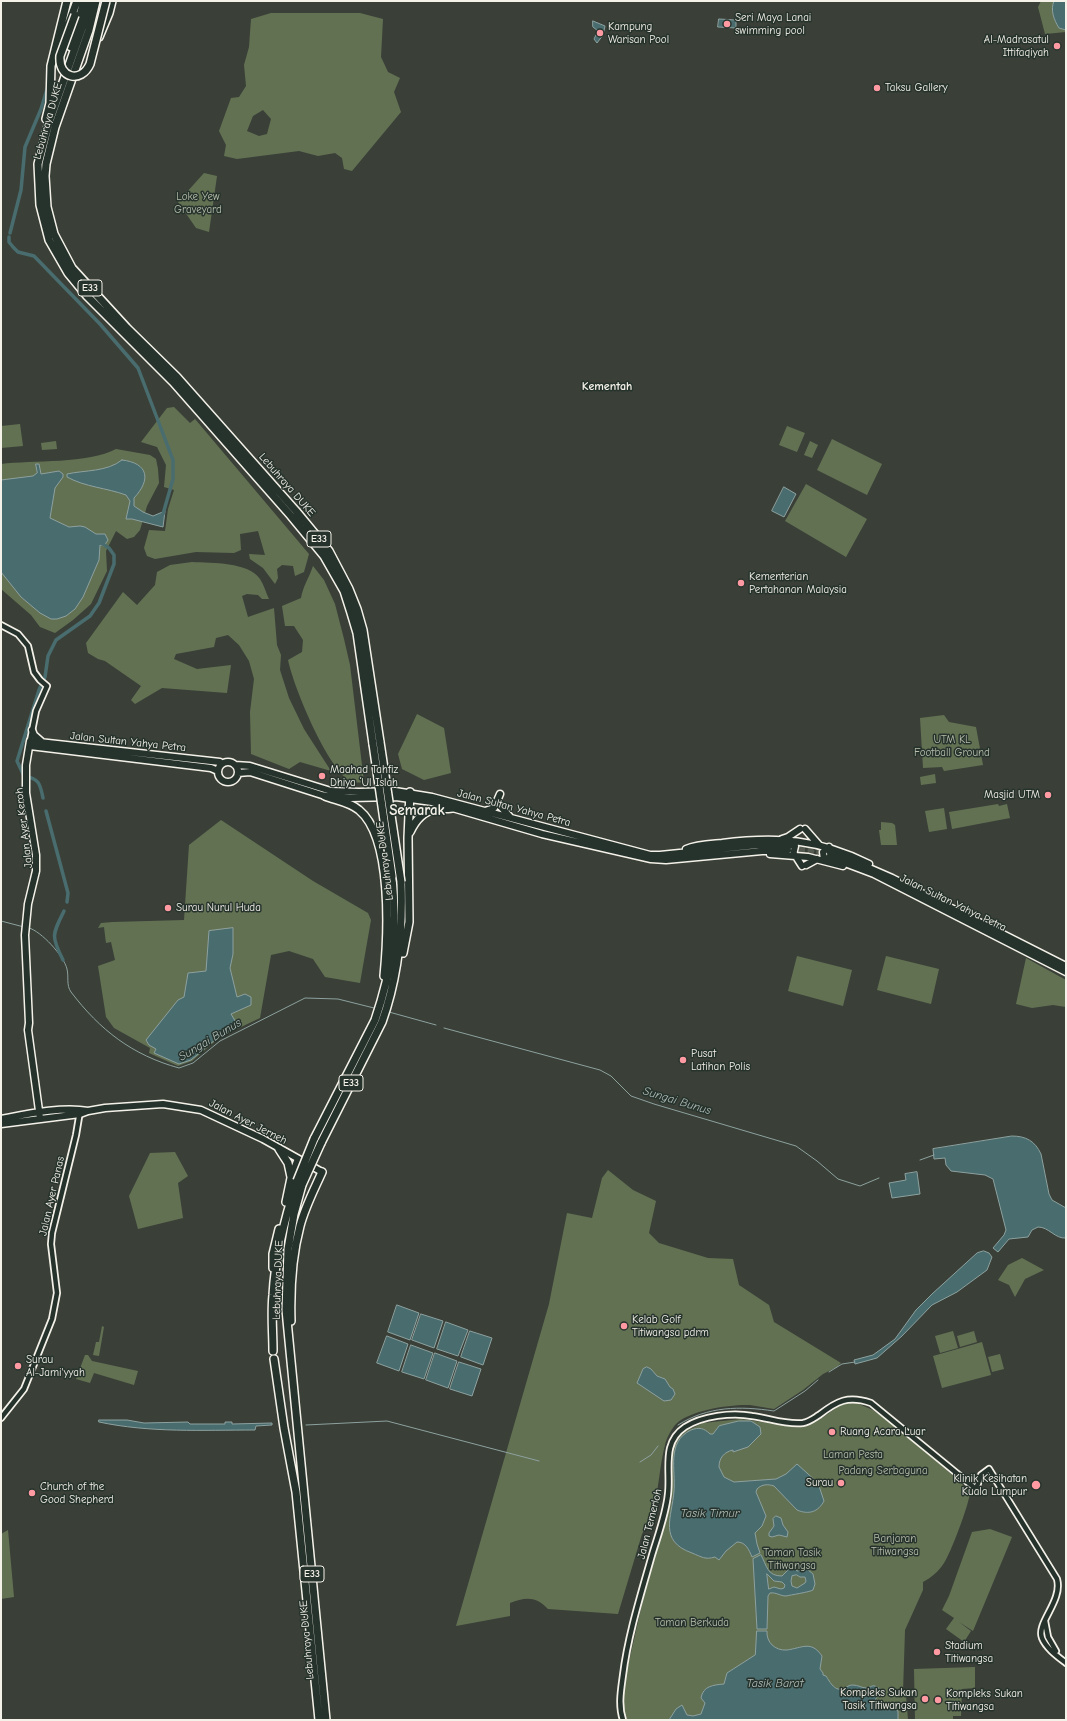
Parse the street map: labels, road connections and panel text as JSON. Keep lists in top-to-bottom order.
{
  "streets": {
    "highway": ["Lebuhraya DUKE", "E33"],
    "main road": ["Jalan Sultan Yahya Petra", "Jalan Ayer Keroh", "Jalan Ayer Jerneh"],
    "street": ["Jalan Ayer Panas", "Jalan Temerloh"]
  },
  "crossings": [
    ["Jalan Sultan Yahya Petra", "Jalan Ayer Keroh"],
    ["Jalan Ayer Keroh", "Jalan Ayer Jerneh"],
    ["Jalan Ayer Jerneh", "Jalan Ayer Panas"]
  ],
  "districts": ["Kementah", "Semarak"],
  "water": ["Sungai Bunus", "Tasik Timur", "Tasik Barat"],
  "parks": [
    "Loke Yew Graveyard",
    "UTM KL Football Ground",
    "Laman Pesta",
    "Padang Serbaguna",
    "Banjaran Titiwangsa",
    "Taman Tasik Titiwangsa",
    "Taman Berkuda"
  ],
  "places": [
    "Seri Maya Lanai swimming pool",
    "Kampung Warisan Pool",
    "Al-Madrasatul Ittifaqiyah",
    "Taksu Gallery",
    "Kementerian Pertahanan Malaysia",
    "Maahad Tahfiz Dhiya ‘Ul Islah",
    "Masjid UTM",
    "Surau Nurul Huda",
    "Pusat Latihan Polis",
    "Kelab Golf Titiwangsa pdrm",
    "Surau Al-Jami'yyah",
    "Ruang Acara Luar",
    "Surau",
    "Klinik Kesihatan Kuala Lumpur",
    "Church of the Good Shepherd",
    "Stadium Titiwangsa",
    "Kompleks Sukan Tasik Titiwangsa",
    "Kompleks Sukan Titiwangsa"
  ]
}
